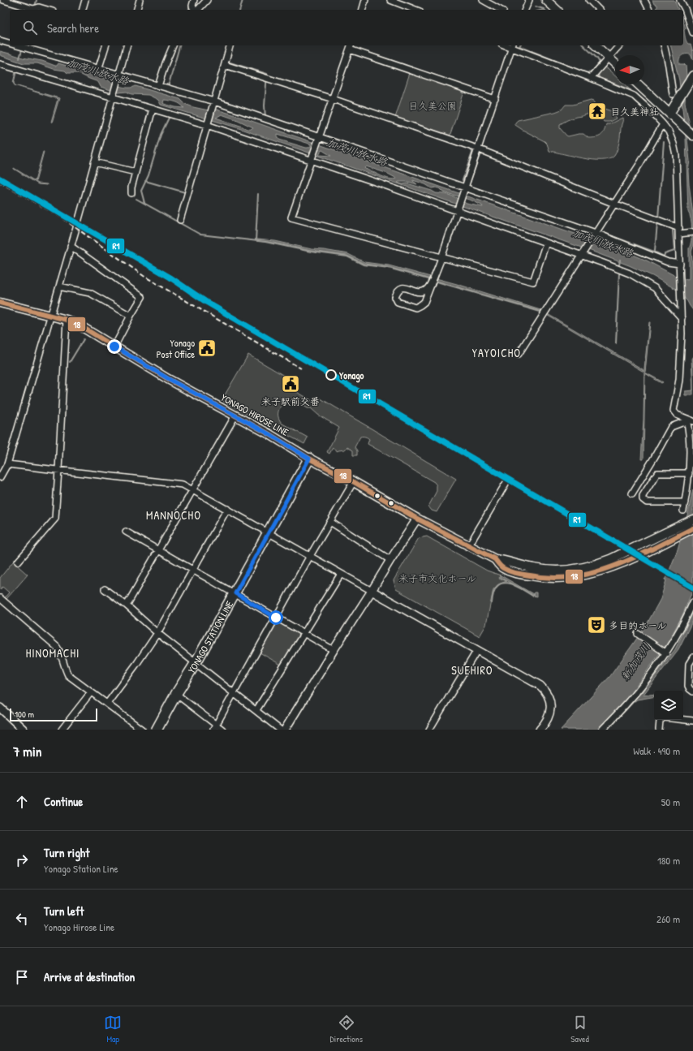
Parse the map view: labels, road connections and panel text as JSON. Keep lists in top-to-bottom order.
{
  "streets": {
    "main road": ["YONAGO HIROSE LINE", "YONAGO STATION LINE"]
  },
  "crossings": [
    ["YONAGO HIROSE LINE", "YONAGO STATION LINE"]
  ],
  "districts": [
    "YAYOICHO",
    "MANNOCHO",
    "HINOMACHI",
    "SUEHIRO"
  ],
  "water": ["加茂川放水路", "新加茂川"],
  "parks": ["目久美公園", "米子市文化ホール"],
  "places": {
    "temple": ["目久美神社"],
    "public building": ["Yonago Post Office", "米子駅前交番"],
    "other": ["Yonago"],
    "theatre": ["多目的ホール"]
  },
  "lines": ["transit line R1", "transit line 18"],
  "scale_bar": "100 m",
  "north": "left",
  "page": {
    "search": "Search here",
    "scale": "100 m",
    "heading": ["7 min", "Walk · 490 m"],
    "list": [
      ["Continue", "50 m"],
      ["Turn right", "Yonago Station Line", "180 m"],
      ["Turn left", "Yonago Hirose Line", "260 m"],
      "Arrive at destination"
    ],
    "nav": ["Map", "Directions", "Saved"]
  }
}
